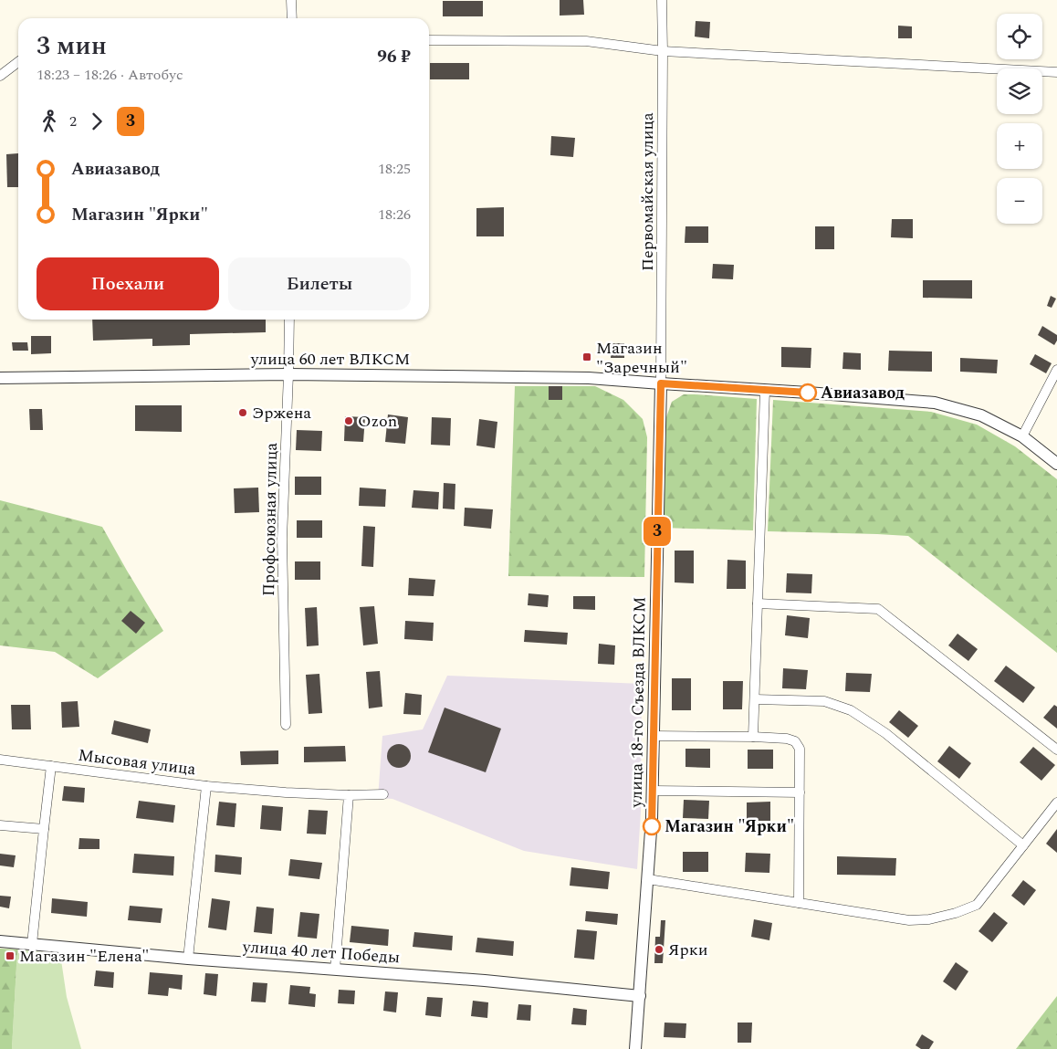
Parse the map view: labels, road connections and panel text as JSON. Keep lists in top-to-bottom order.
{
  "streets": {
    "street": [
      "Первомайская улица",
      "улица 60 лет ВЛКСМ",
      "Профсоюзная улица",
      "улица 18-го Съезда ВЛКСМ",
      "Мысовая улица",
      "улица 40 лет Победы"
    ]
  },
  "crossings": [
    ["Первомайская улица", "улица 60 лет ВЛКСМ"],
    ["Первомайская улица", "улица 18-го Съезда ВЛКСМ"],
    ["улица 60 лет ВЛКСМ", "Профсоюзная улица"],
    ["улица 60 лет ВЛКСМ", "улица 18-го Съезда ВЛКСМ"],
    ["улица 18-го Съезда ВЛКСМ", "улица 40 лет Победы"],
    ["Мысовая улица", "улица 40 лет Победы"]
  ],
  "places": {
    "transit": ["Магазин \"Заречный\"", "Магазин \"Елена\""],
    "other": [
      "Авиазавод",
      "Эржена",
      "Ozon",
      "Магазин \"Ярки\"",
      "Ярки"
    ]
  },
  "lines": ["bus line 3"],
  "page": {
    "on_map": "3",
    "map_buttons": ["+", "−"],
    "heading": ["3 мин", "18:23 – 18:26 · Автобус", "96 ₽"],
    "legs": ["2", "3"],
    "list": [
      {
        "name": "Авиазавод",
        "value": "18:25"
      },
      {
        "name": "Магазин \"Ярки\"",
        "value": "18:26"
      }
    ],
    "buttons": ["Поехали", "Билеты"]
  }
}
